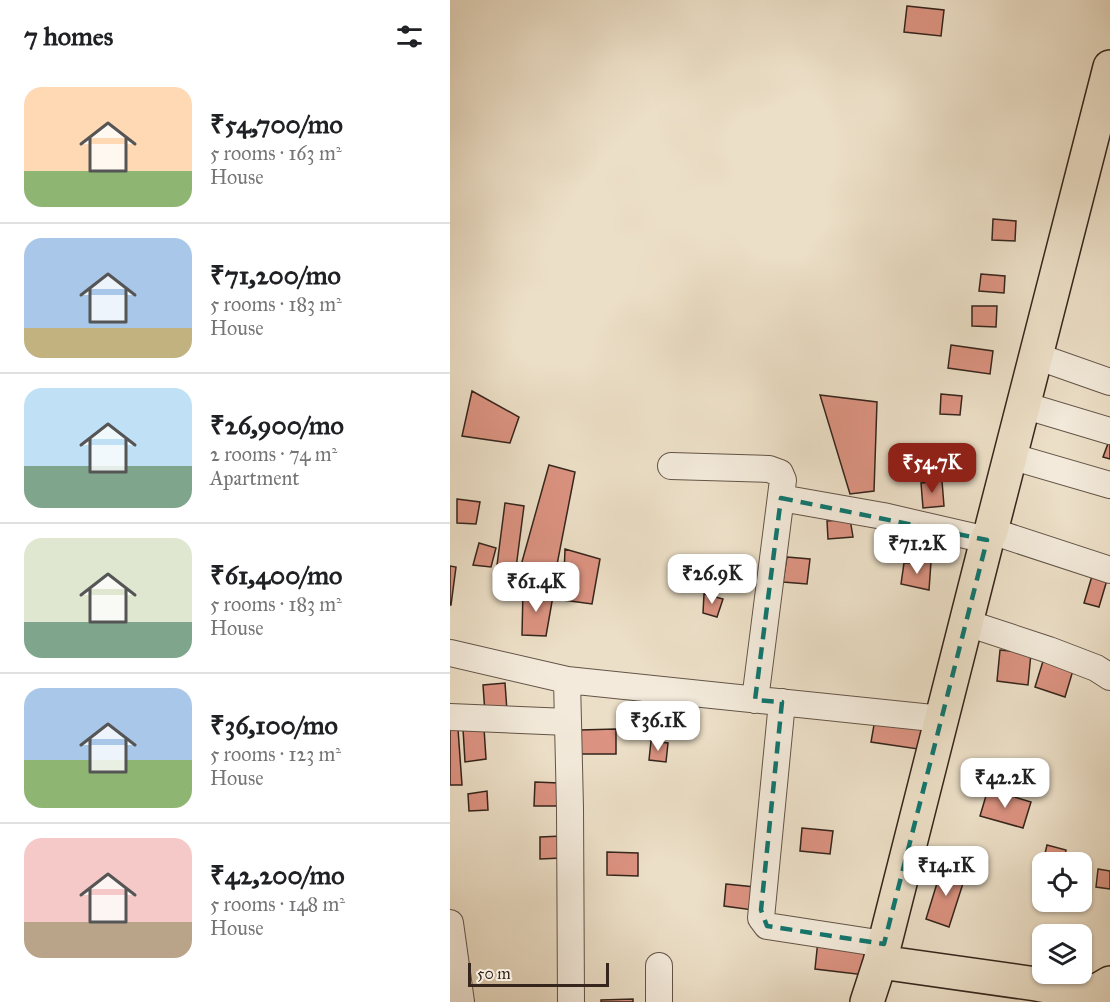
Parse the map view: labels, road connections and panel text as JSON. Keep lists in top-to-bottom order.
{
  "scale_bar": "50 m",
  "page": {
    "heading": "7 homes",
    "list": [
      {
        "name": "₹54,700/mo",
        "note": "5 rooms · 163 m² · House"
      },
      {
        "name": "₹71,200/mo",
        "note": "5 rooms · 183 m² · House"
      },
      {
        "name": "₹26,900/mo",
        "note": "2 rooms · 74 m² · Apartment"
      },
      {
        "name": "₹61,400/mo",
        "note": "5 rooms · 183 m² · House"
      },
      {
        "name": "₹36,100/mo",
        "note": "5 rooms · 123 m² · House"
      },
      {
        "name": "₹42,200/mo",
        "note": "5 rooms · 148 m² · House"
      }
    ],
    "price": [
      "₹54.7K",
      "₹71.2K",
      "₹26.9K",
      "₹61.4K",
      "₹36.1K",
      "₹42.2K",
      "₹14.1K"
    ],
    "scale": "50 m"
  }
}
